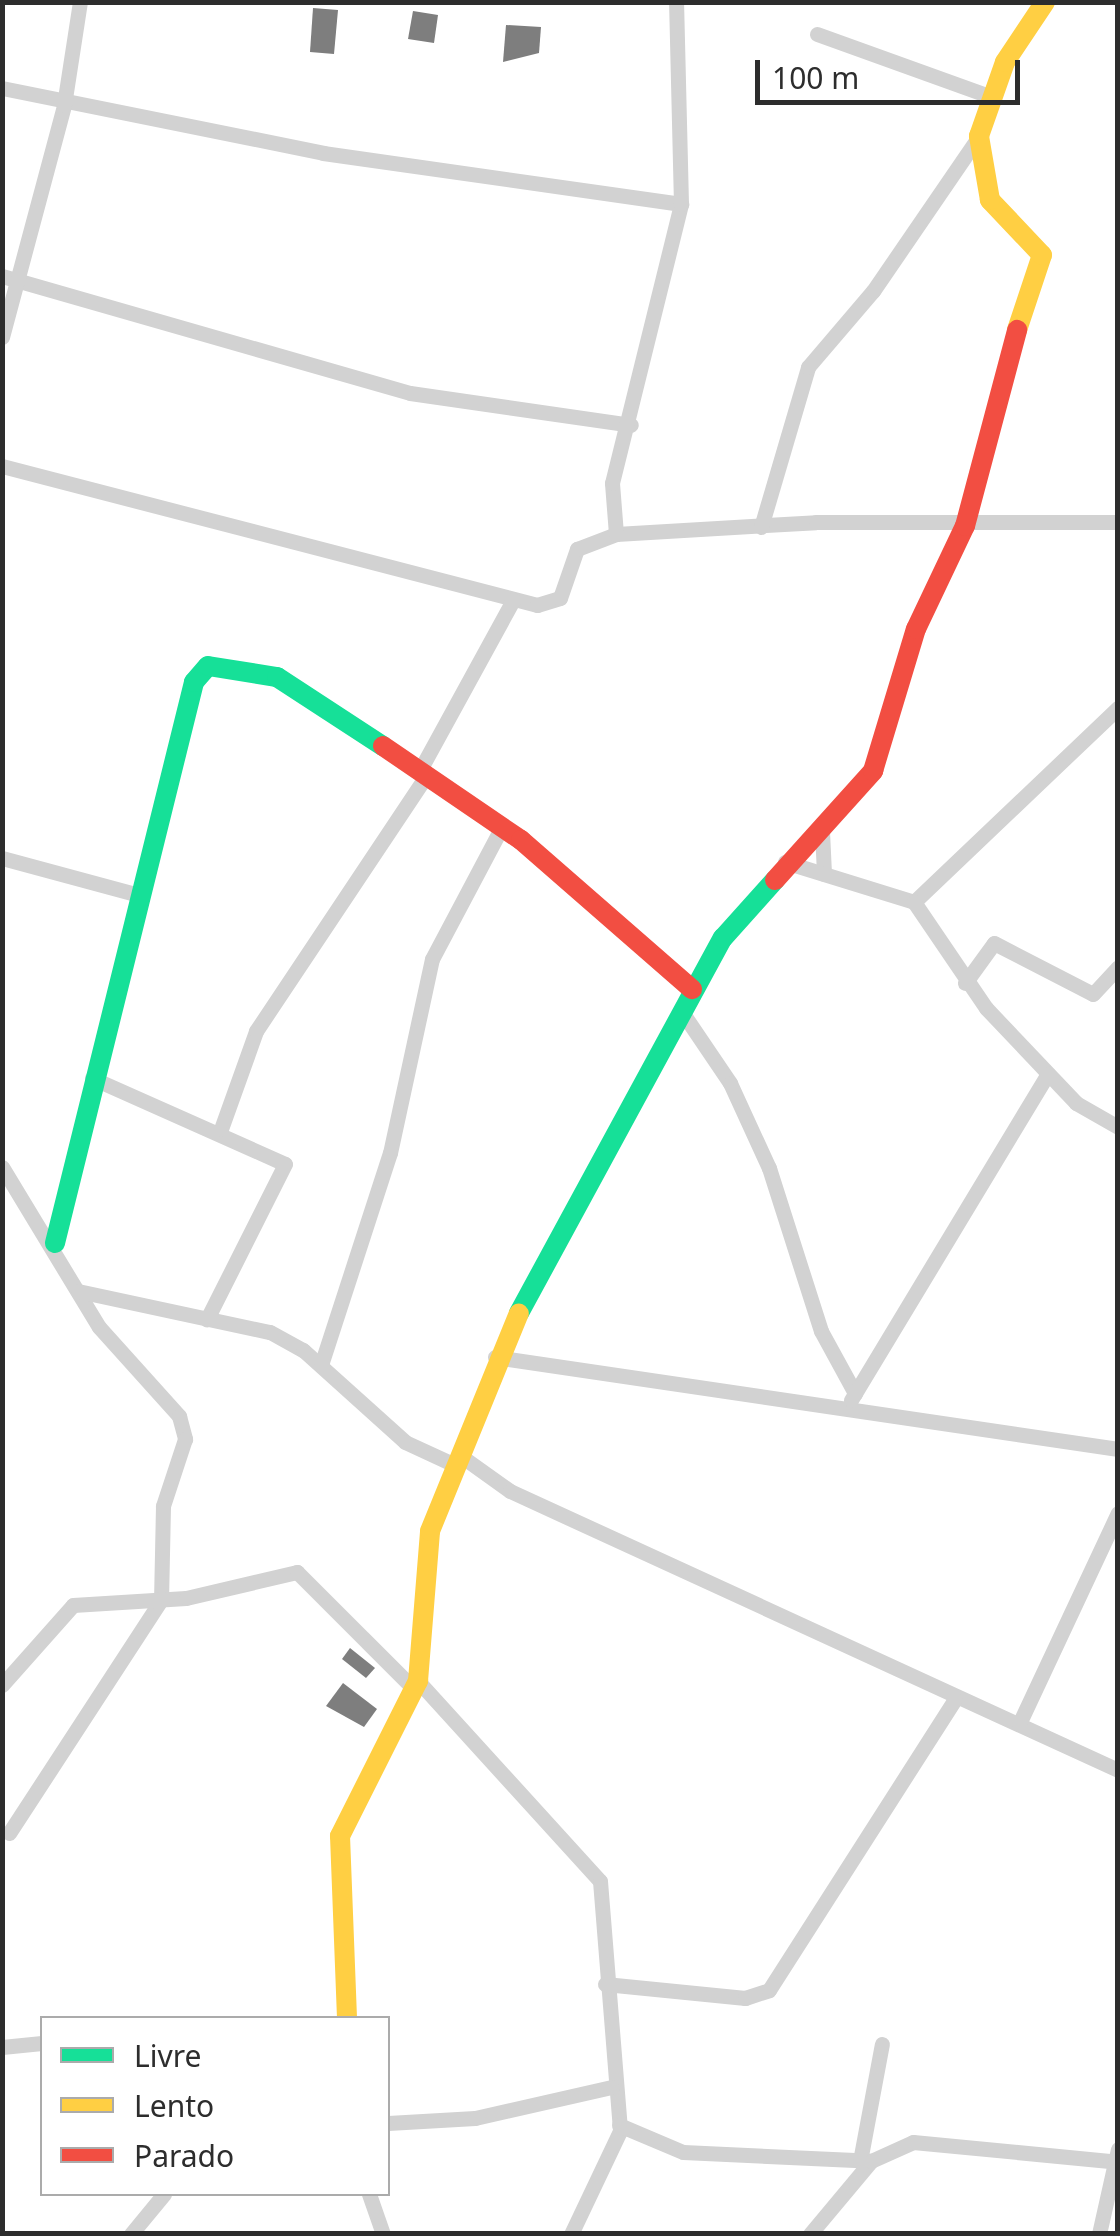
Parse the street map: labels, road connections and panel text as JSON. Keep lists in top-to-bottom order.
{
  "legend": ["Livre", "Lento", "Parado"],
  "scale_bar": "100 m"
}
